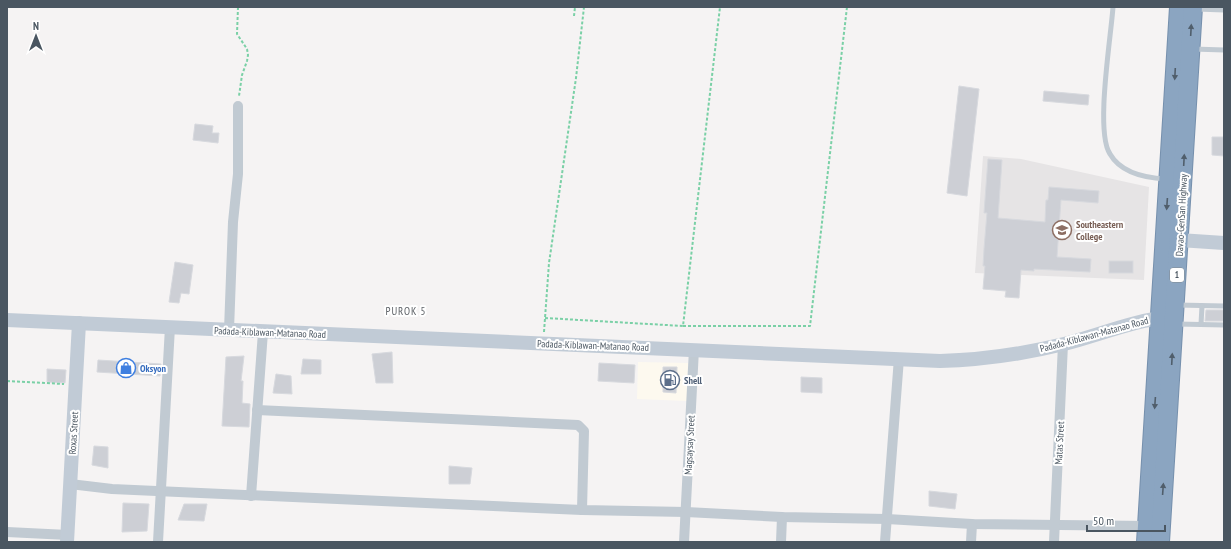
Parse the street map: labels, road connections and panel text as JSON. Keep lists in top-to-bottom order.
{
  "streets": {
    "highway": ["Davao-GenSan Highway", "1"],
    "main road": ["Padada-Kiblawan-Matanao Road", "Roxas Street"],
    "street": ["Matas Street", "Magsaysay Street"]
  },
  "crossings": [
    ["Davao-GenSan Highway", "Padada-Kiblawan-Matanao Road"],
    ["Padada-Kiblawan-Matanao Road", "Roxas Street"],
    ["Padada-Kiblawan-Matanao Road", "Matas Street"],
    ["Padada-Kiblawan-Matanao Road", "Magsaysay Street"]
  ],
  "districts": ["PUROK 5"],
  "places": {
    "school or university": ["Southeastern College"],
    "shop": ["Oksyon"],
    "fuel station": ["Shell"]
  },
  "scale_bar": "50 m",
  "north": "top"
}
